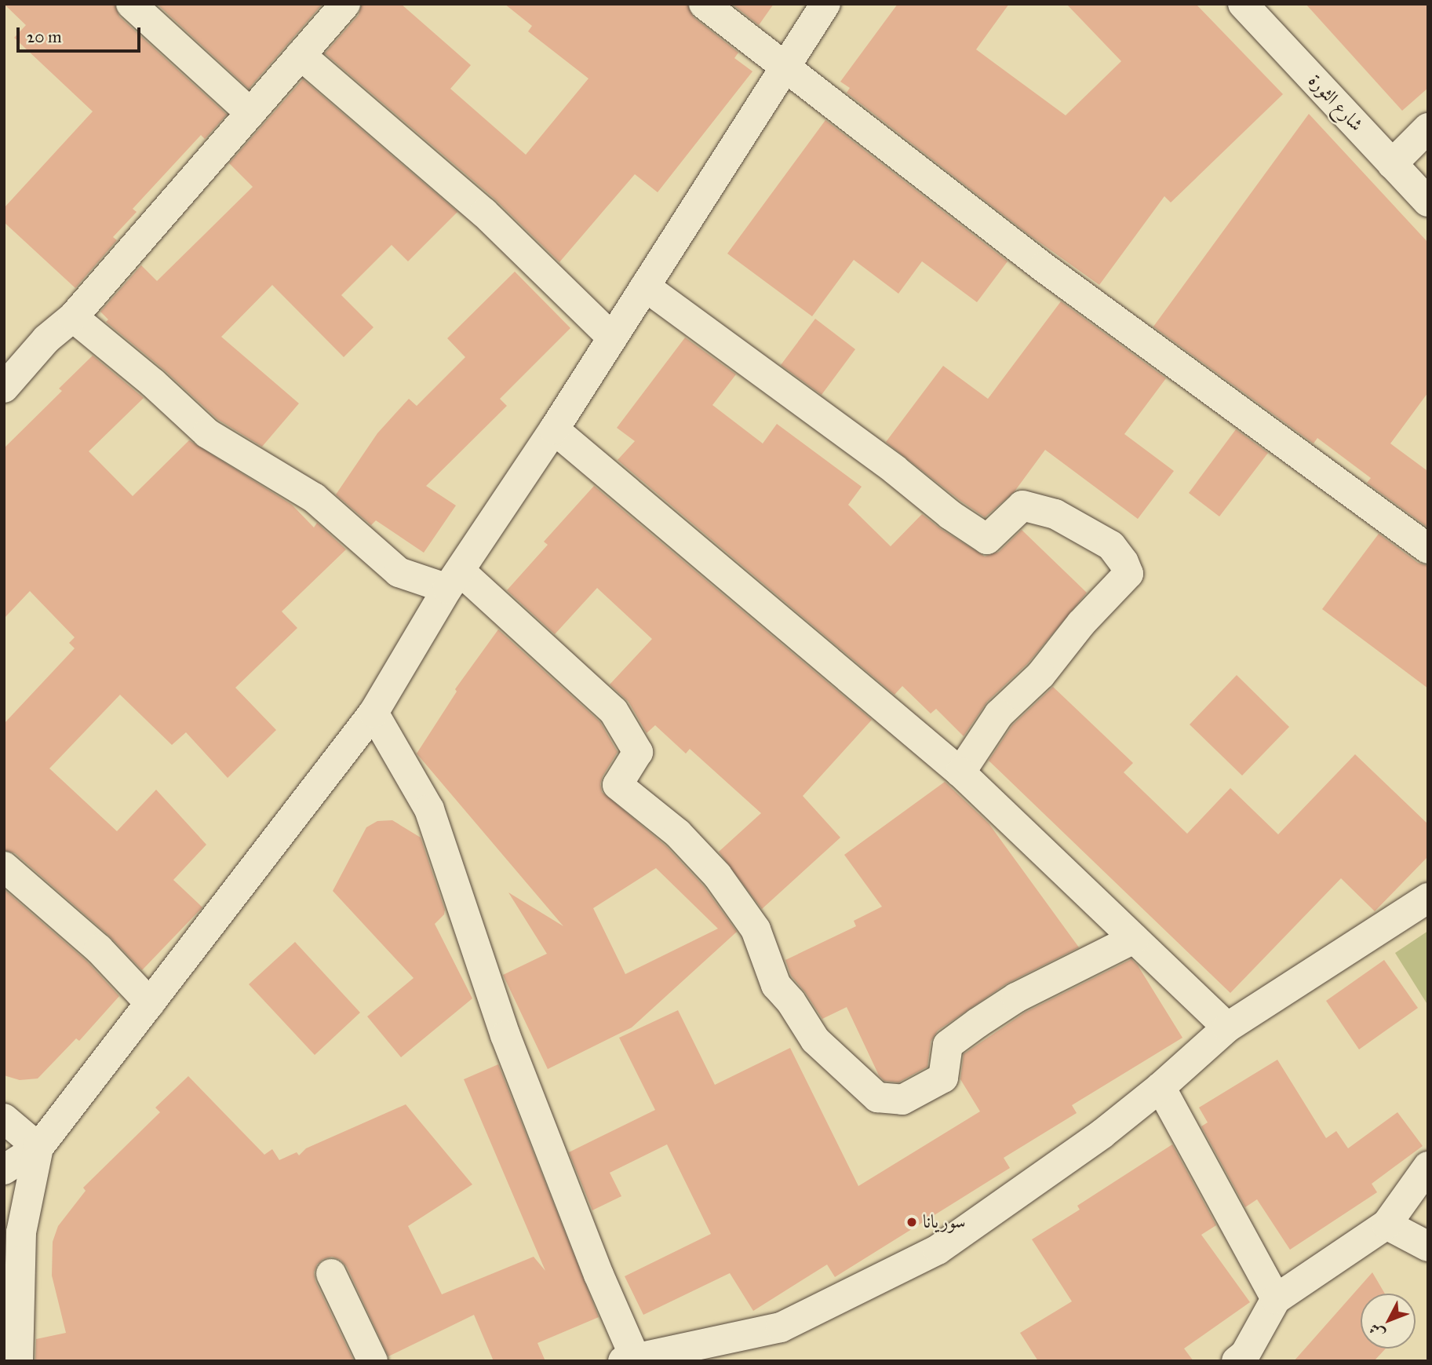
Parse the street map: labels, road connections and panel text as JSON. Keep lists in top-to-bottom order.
{
  "streets": {
    "street": ["شارع الثورة"]
  },
  "places": ["سوريانا"],
  "scale_bar": "20 m",
  "north": "bottom left"
}
